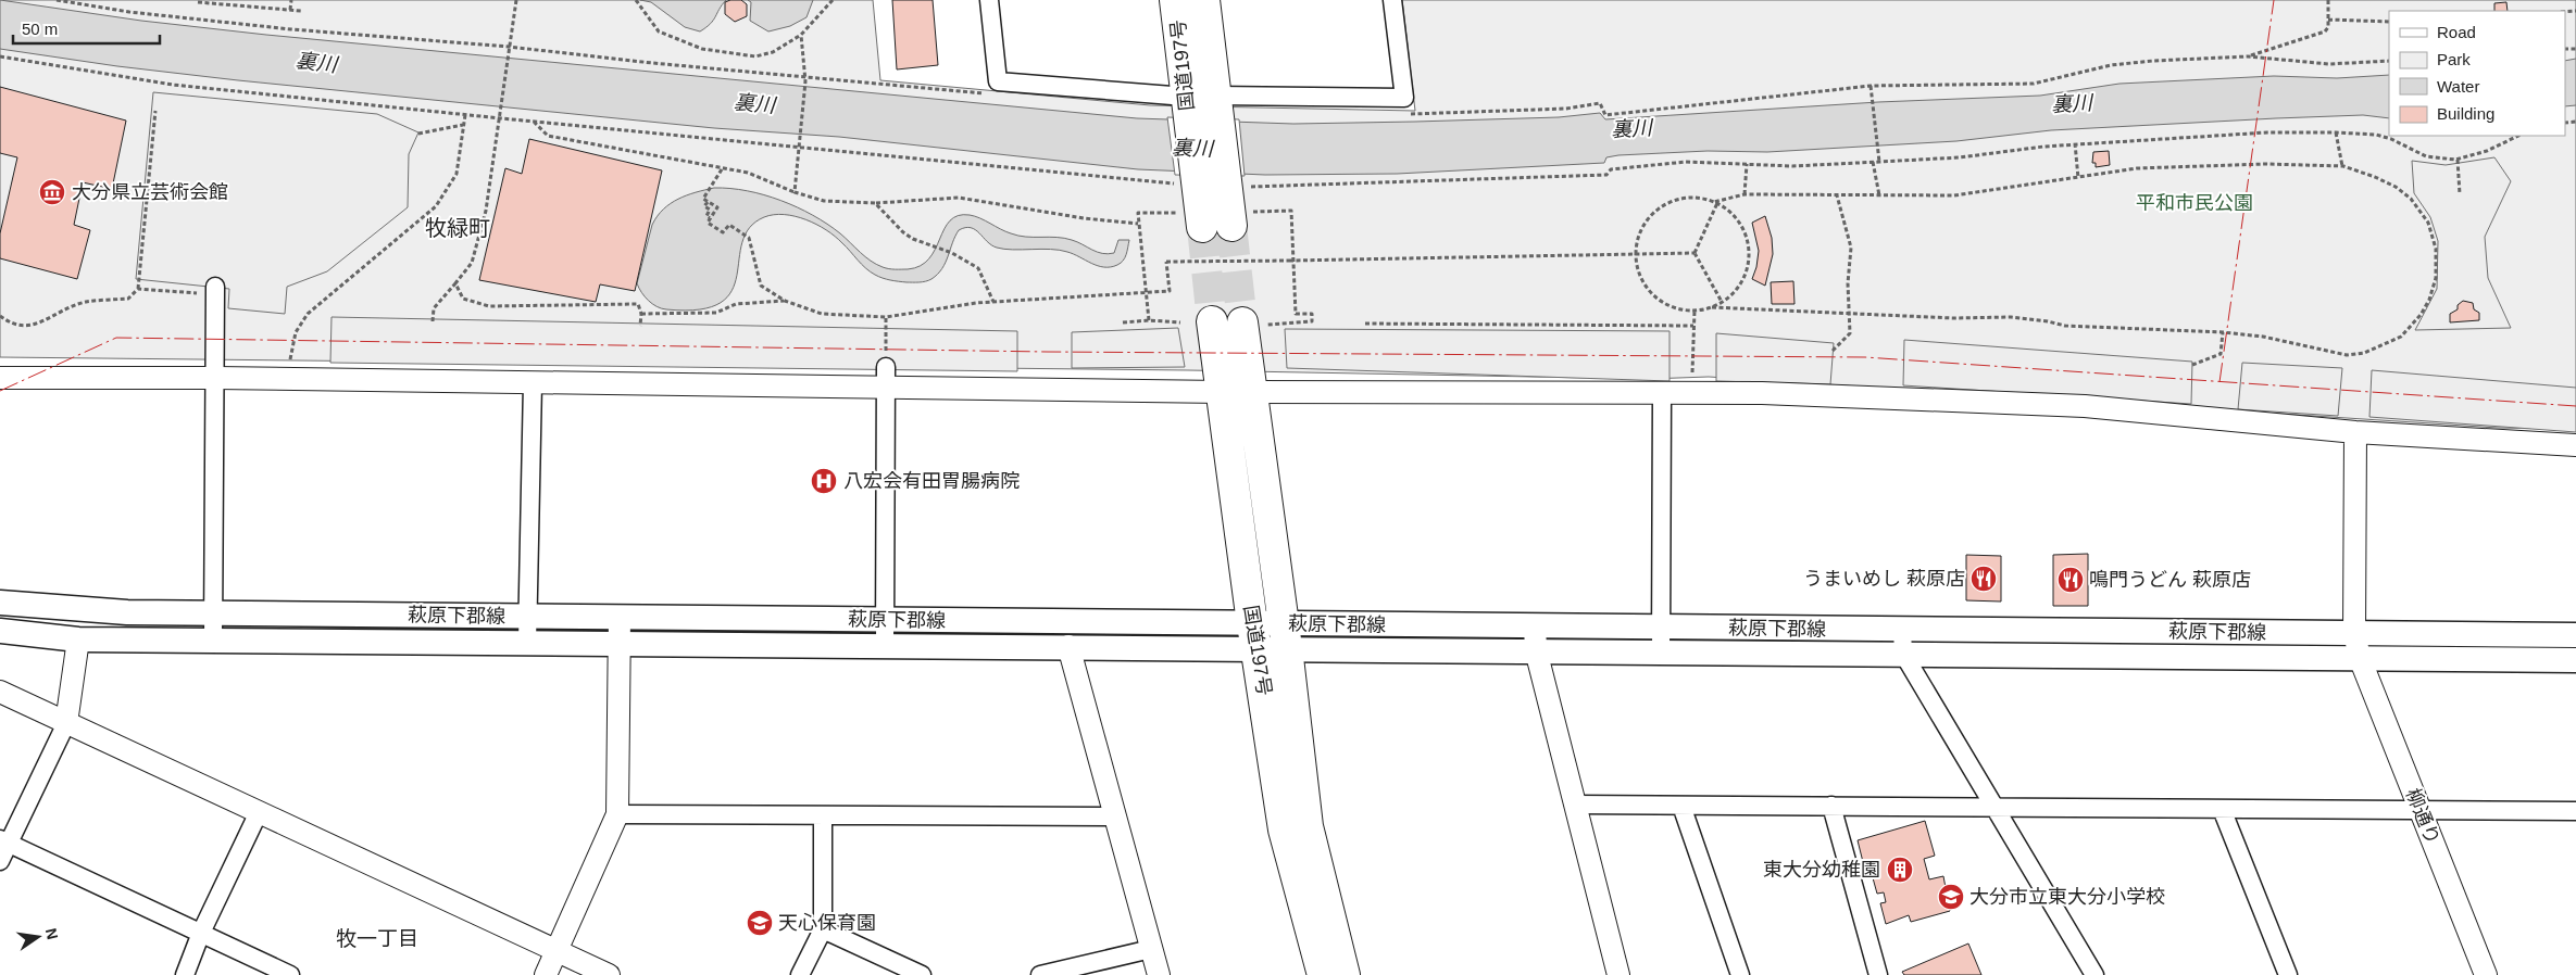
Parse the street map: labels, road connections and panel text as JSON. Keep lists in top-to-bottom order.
{
  "streets": {
    "highway": ["国道197号"],
    "main road": ["萩原下郡線"],
    "street": ["柳通り"]
  },
  "crossings": [
    ["国道197号", "萩原下郡線"],
    ["萩原下郡線", "柳通り"]
  ],
  "districts": ["牧緑町", "牧一丁目"],
  "water": ["裏川"],
  "parks": ["平和市民公園"],
  "places": {
    "museum": ["大分県立芸術会館"],
    "hospital": ["八宏会有田胃腸病院"],
    "restaurant": ["うまいめし 萩原店", "鳴門うどん 萩原店"],
    "building": ["東大分幼稚園"],
    "school or university": ["大分市立東大分小学校", "天心保育園"]
  },
  "legend": [
    "Road",
    "Park",
    "Water",
    "Building"
  ],
  "scale_bar": "50 m",
  "north": "right"
}
